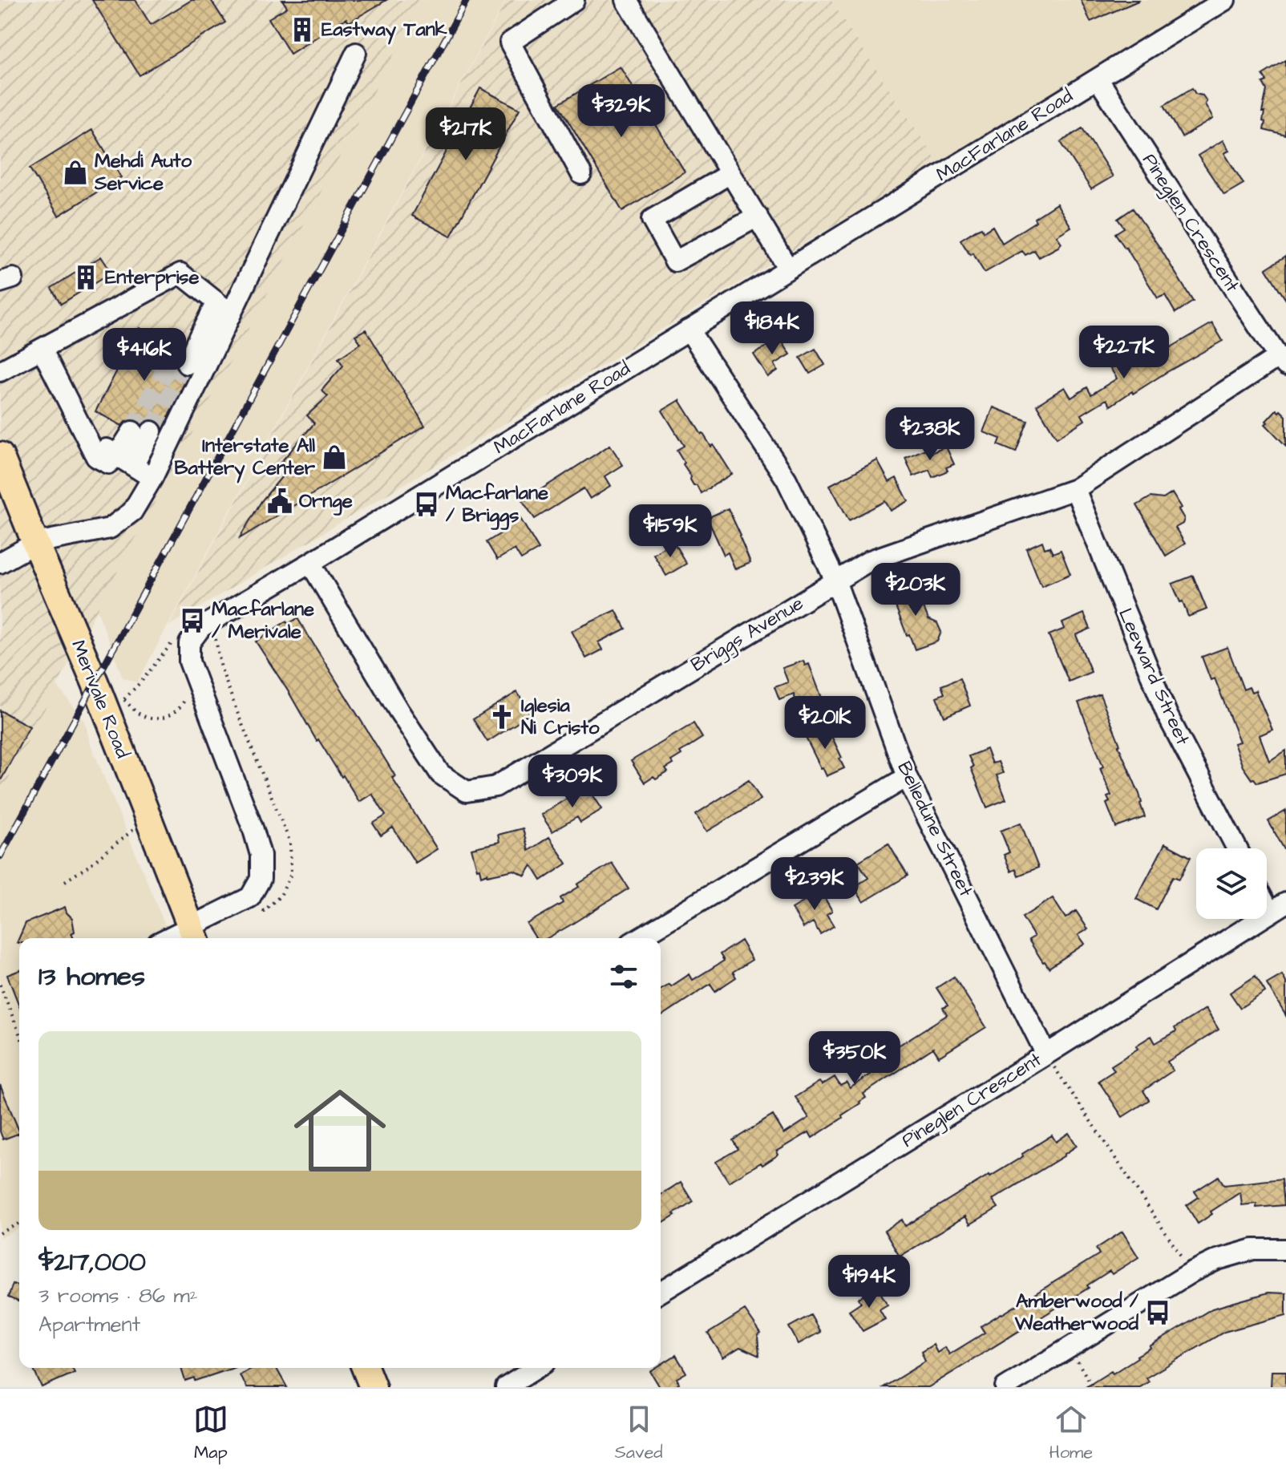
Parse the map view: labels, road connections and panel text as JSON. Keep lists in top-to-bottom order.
{
  "streets": {
    "main road": ["Merivale Road"],
    "street": [
      "MacFarlane Road",
      "Pineglen Crescent",
      "Briggs Avenue",
      "Leeward Street",
      "Belledune Street"
    ]
  },
  "crossings": [
    ["MacFarlane Road", "Pineglen Crescent"],
    ["MacFarlane Road", "Briggs Avenue"],
    ["MacFarlane Road", "Merivale Road"],
    ["MacFarlane Road", "Belledune Street"],
    ["Pineglen Crescent", "Briggs Avenue"],
    ["Pineglen Crescent", "Belledune Street"],
    ["Briggs Avenue", "Leeward Street"],
    ["Briggs Avenue", "Belledune Street"]
  ],
  "places": {
    "building": ["Eastway Tank", "Enterprise"],
    "shop": ["Mehdi Auto Service", "Interstate All Battery Center"],
    "public building": ["Ornge"],
    "bus stop": ["Macfarlane / Briggs", "Macfarlane / Merivale", "Amberwood / Weatherwood"],
    "church": ["Iglesia Ni Cristo"]
  },
  "page": {
    "price": [
      "$329K",
      "$217K",
      "$184K",
      "$227K",
      "$416K",
      "$238K",
      "$159K",
      "$203K",
      "$201K",
      "$309K",
      "$239K",
      "$350K",
      "$194K"
    ],
    "heading": "13 homes",
    "list": [
      {
        "name": "$217,000",
        "note": "3 rooms · 86 m² · Apartment"
      }
    ],
    "tabs": ["Map", "Saved", "Home"]
  }
}
